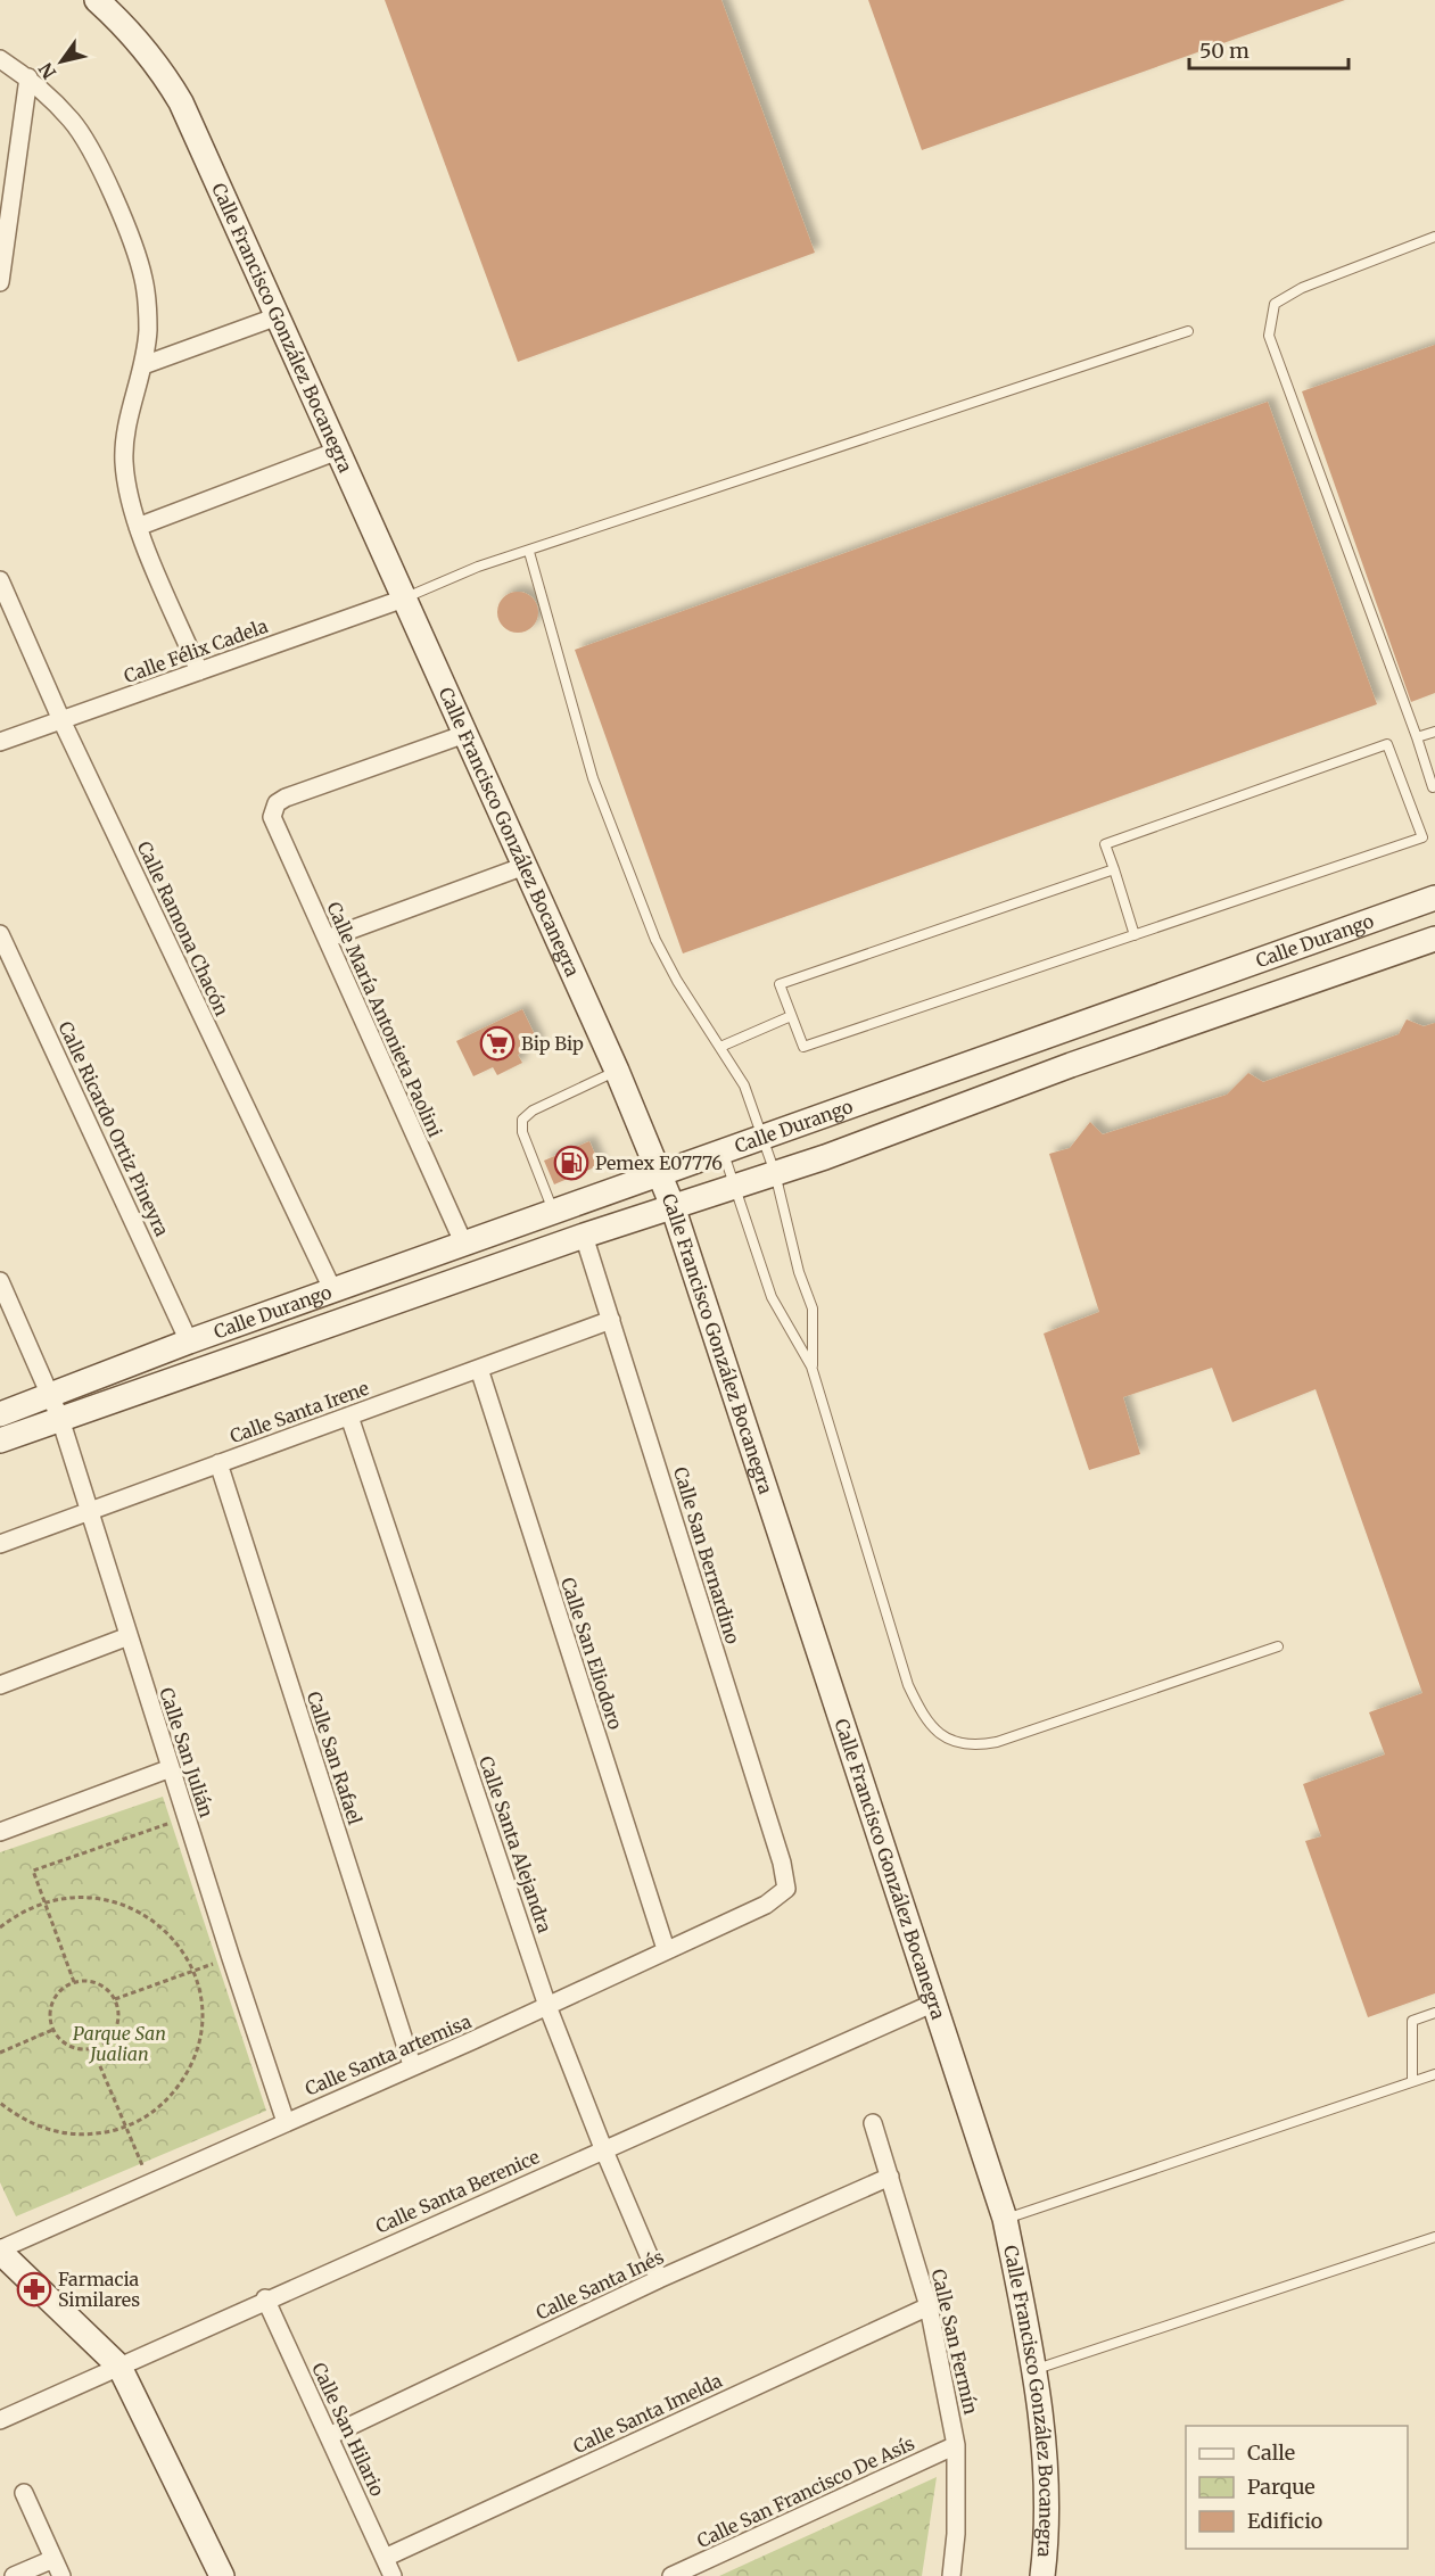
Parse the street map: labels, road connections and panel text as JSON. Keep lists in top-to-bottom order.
{
  "streets": {
    "street": [
      "Calle Francisco González Bocanegra",
      "Calle Félix Cadela",
      "Calle Ramona Chacón",
      "Calle Durango",
      "Calle María Antonieta Paolini",
      "Calle Ricardo Ortiz Pineyra",
      "Calle Santa Irene",
      "Calle San Bernardino",
      "Calle San Eliodoro",
      "Calle San Julián",
      "Calle San Rafael",
      "Calle Santa Alejandra",
      "Calle Santa artemisa",
      "Calle Santa Berenice",
      "Calle Santa Inés",
      "Calle San Fermín",
      "Calle Santa Imelda",
      "Calle San Hilario",
      "Calle San Francisco De Asís"
    ]
  },
  "crossings": [
    ["Calle Francisco González Bocanegra", "Calle Félix Cadela"],
    ["Calle Francisco González Bocanegra", "Calle Durango"],
    ["Calle Francisco González Bocanegra", "Calle María Antonieta Paolini"],
    ["Calle Francisco González Bocanegra", "Calle Santa Berenice"],
    ["Calle Félix Cadela", "Calle Ramona Chacón"],
    ["Calle Ramona Chacón", "Calle Durango"],
    ["Calle Durango", "Calle María Antonieta Paolini"],
    ["Calle Durango", "Calle Ricardo Ortiz Pineyra"],
    ["Calle Durango", "Calle San Bernardino"],
    ["Calle Durango", "Calle San Julián"],
    ["Calle Santa Irene", "Calle San Bernardino"],
    ["Calle Santa Irene", "Calle San Eliodoro"],
    ["Calle Santa Irene", "Calle San Julián"],
    ["Calle Santa Irene", "Calle San Rafael"],
    ["Calle Santa Irene", "Calle Santa Alejandra"],
    ["Calle San Bernardino", "Calle Santa artemisa"],
    ["Calle San Eliodoro", "Calle Santa artemisa"],
    ["Calle San Julián", "Calle Santa artemisa"],
    ["Calle San Rafael", "Calle Santa artemisa"],
    ["Calle Santa Alejandra", "Calle Santa artemisa"],
    ["Calle Santa Alejandra", "Calle Santa Berenice"],
    ["Calle Santa Alejandra", "Calle Santa Inés"],
    ["Calle Santa Berenice", "Calle San Hilario"],
    ["Calle Santa Inés", "Calle San Fermín"],
    ["Calle Santa Inés", "Calle San Hilario"],
    ["Calle San Fermín", "Calle Santa Imelda"],
    ["Calle San Fermín", "Calle San Francisco De Asís"],
    ["Calle Santa Imelda", "Calle San Hilario"]
  ],
  "parks": ["Parque San Jualian"],
  "places": {
    "supermarket": ["Bip Bip"],
    "fuel station": ["Pemex E07776"],
    "pharmacy": ["Farmacia Similares"]
  },
  "legend": ["Calle", "Parque", "Edificio"],
  "scale_bar": "50 m",
  "north": "bottom left"
}
